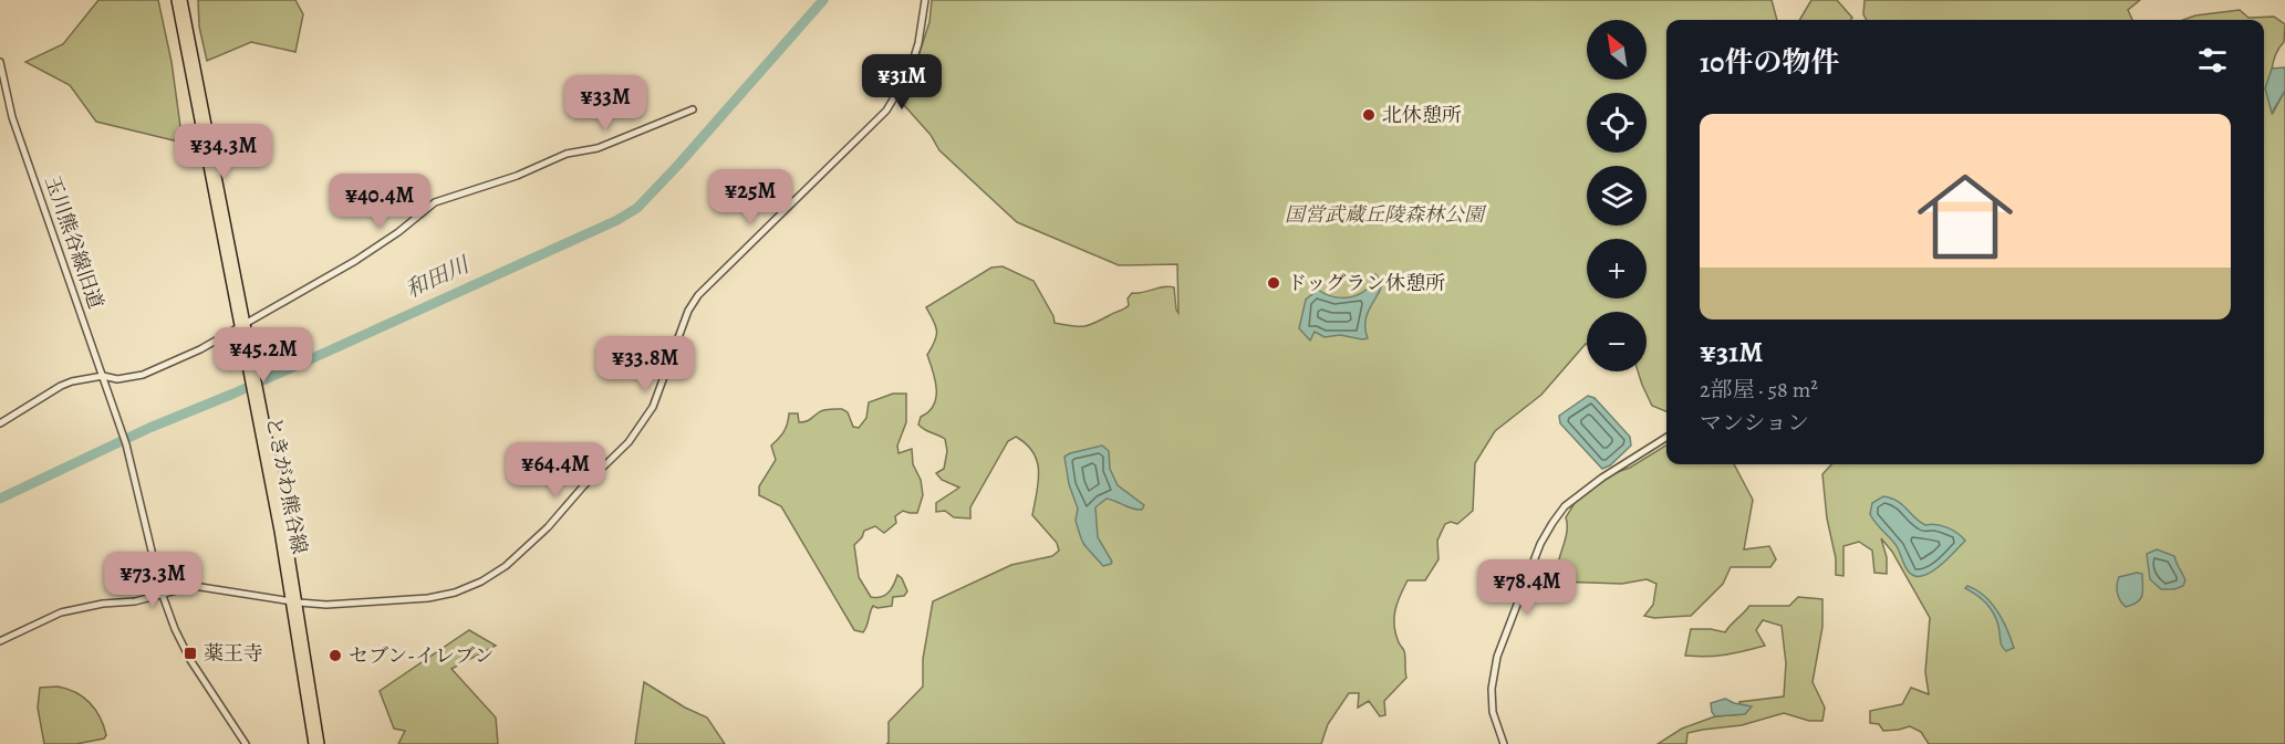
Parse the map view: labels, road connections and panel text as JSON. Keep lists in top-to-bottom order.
{
  "streets": {
    "main road": ["ときがわ熊谷線"],
    "street": ["玉川熊谷線旧道"]
  },
  "water": ["和田川"],
  "parks": ["国営武蔵丘陵森林公園"],
  "places": {
    "other": ["北休憩所", "ドッグラン休憩所", "セブン-イレブン"],
    "transit": ["薬王寺"]
  },
  "north": "top left",
  "page": {
    "map_buttons": ["+", "−"],
    "heading": "10件の物件",
    "price": [
      "¥31M",
      "¥33M",
      "¥34.3M",
      "¥25M",
      "¥40.4M",
      "¥45.2M",
      "¥33.8M",
      "¥64.4M",
      "¥73.3M",
      "¥78.4M"
    ],
    "list": [
      {
        "name": "¥31M",
        "note": "2部屋 · 58 m² · マンション"
      }
    ]
  }
}
